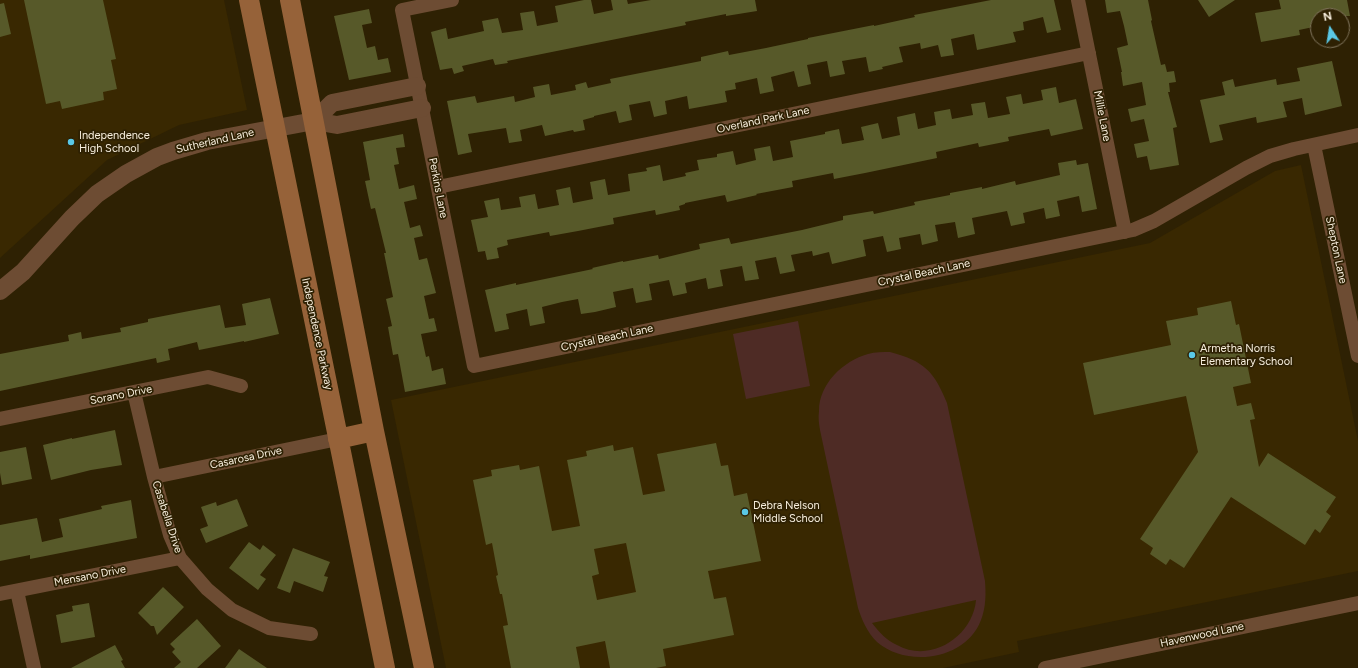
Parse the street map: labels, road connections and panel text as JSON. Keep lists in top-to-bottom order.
{
  "streets": {
    "main road": ["Independence Parkway"],
    "street": [
      "Millie Lane",
      "Overland Park Lane",
      "Sutherland Lane",
      "Perkins Lane",
      "Shepton Lane",
      "Crystal Beach Lane",
      "Sorano Drive",
      "Casarosa Drive",
      "Casabella Drive",
      "Mensano Drive",
      "Havenwood Lane"
    ]
  },
  "crossings": [
    ["Millie Lane", "Overland Park Lane"],
    ["Millie Lane", "Crystal Beach Lane"],
    ["Overland Park Lane", "Perkins Lane"],
    ["Sutherland Lane", "Perkins Lane"],
    ["Sutherland Lane", "Independence Parkway"],
    ["Perkins Lane", "Crystal Beach Lane"],
    ["Shepton Lane", "Crystal Beach Lane"],
    ["Independence Parkway", "Casarosa Drive"],
    ["Sorano Drive", "Casabella Drive"],
    ["Casarosa Drive", "Casabella Drive"],
    ["Casabella Drive", "Mensano Drive"]
  ],
  "places": ["Independence High School", "Armetha Norris Elementary School", "Debra Nelson Middle School"],
  "north": "top"
}
